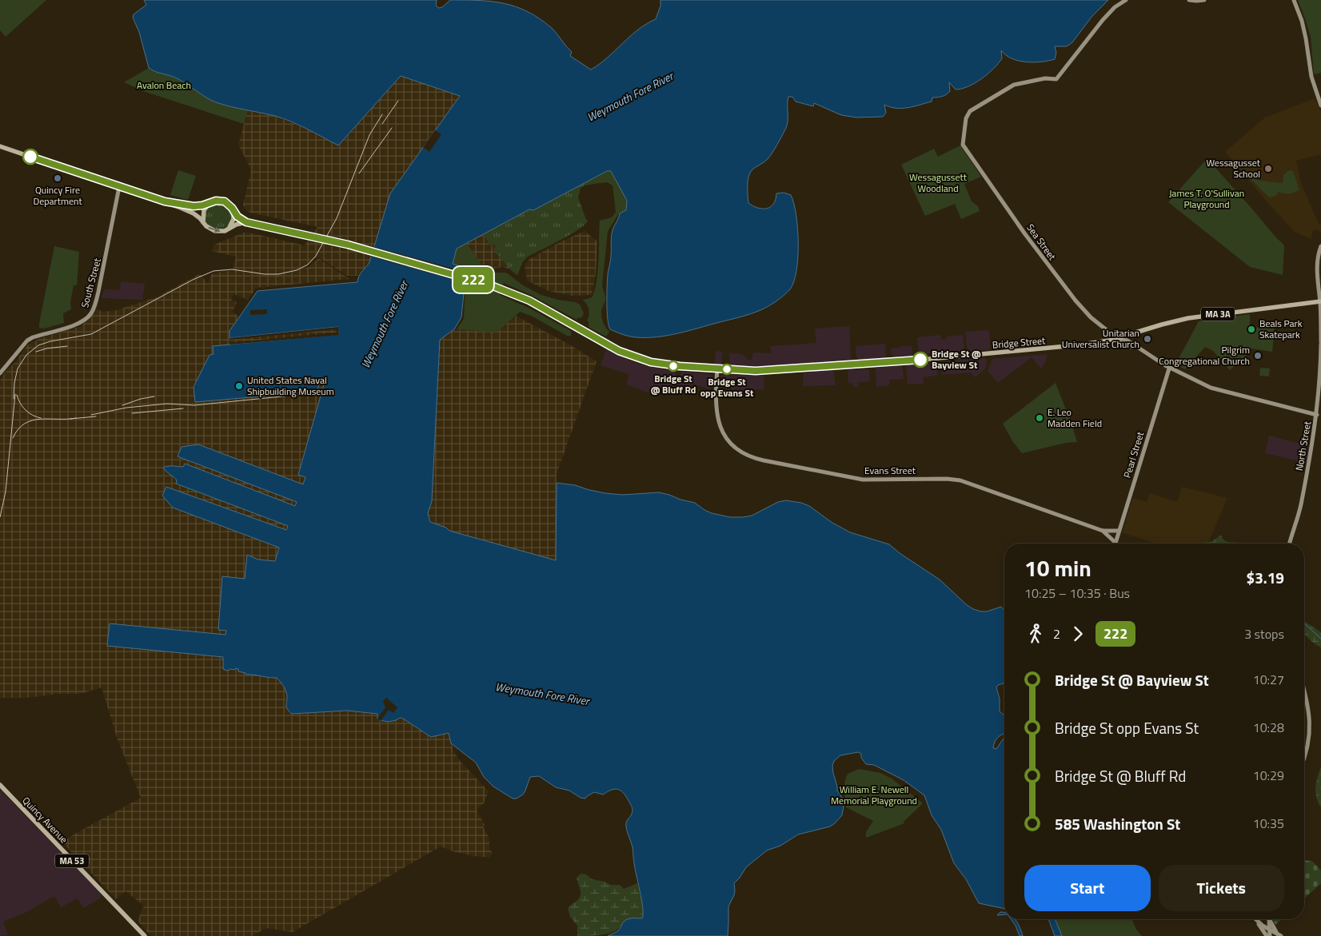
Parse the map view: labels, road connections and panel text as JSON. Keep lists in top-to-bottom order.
{
  "streets": {
    "main road": [
      "MA 3A",
      "Bridge Street",
      "Quincy Avenue",
      "MA 53"
    ],
    "street": [
      "Sea Street",
      "South Street",
      "North Street",
      "Pearl Street",
      "Evans Street"
    ]
  },
  "crossings": [
    ["Sea Street", "Bridge Street"],
    ["Sea Street", "North Street"],
    ["Sea Street", "Pearl Street"],
    ["Bridge Street", "North Street"],
    ["Bridge Street", "Evans Street"],
    ["Pearl Street", "Evans Street"]
  ],
  "water": ["Weymouth Fore River"],
  "parks": [
    "Avalon Beach",
    "Wessagussett Woodland",
    "James T. O'Sullivan Playground",
    "William E. Newell Memorial Playground"
  ],
  "places": [
    "Wessagusset School",
    "Quincy Fire Department",
    "Beals Park Skatepark",
    "Unitarian Universalist Church",
    "Pilgrim Congregational Church",
    "Bridge St @ Bayview St",
    "Bridge St @ Bluff Rd",
    "Bridge St opp Evans St",
    "United States Naval Shipbuilding Museum",
    "E. Leo Madden Field"
  ],
  "lines": ["bus line 222"],
  "page": {
    "on_map": "222",
    "heading": ["10 min", "10:25 – 10:35 · Bus", "$3.19"],
    "legs": ["2", "222", "3 stops"],
    "list": [
      {
        "name": "Bridge St @ Bayview St",
        "value": "10:27"
      },
      {
        "name": "Bridge St opp Evans St",
        "value": "10:28"
      },
      {
        "name": "Bridge St @ Bluff Rd",
        "value": "10:29"
      },
      {
        "name": "585 Washington St",
        "value": "10:35"
      }
    ],
    "buttons": ["Start", "Tickets"]
  }
}
